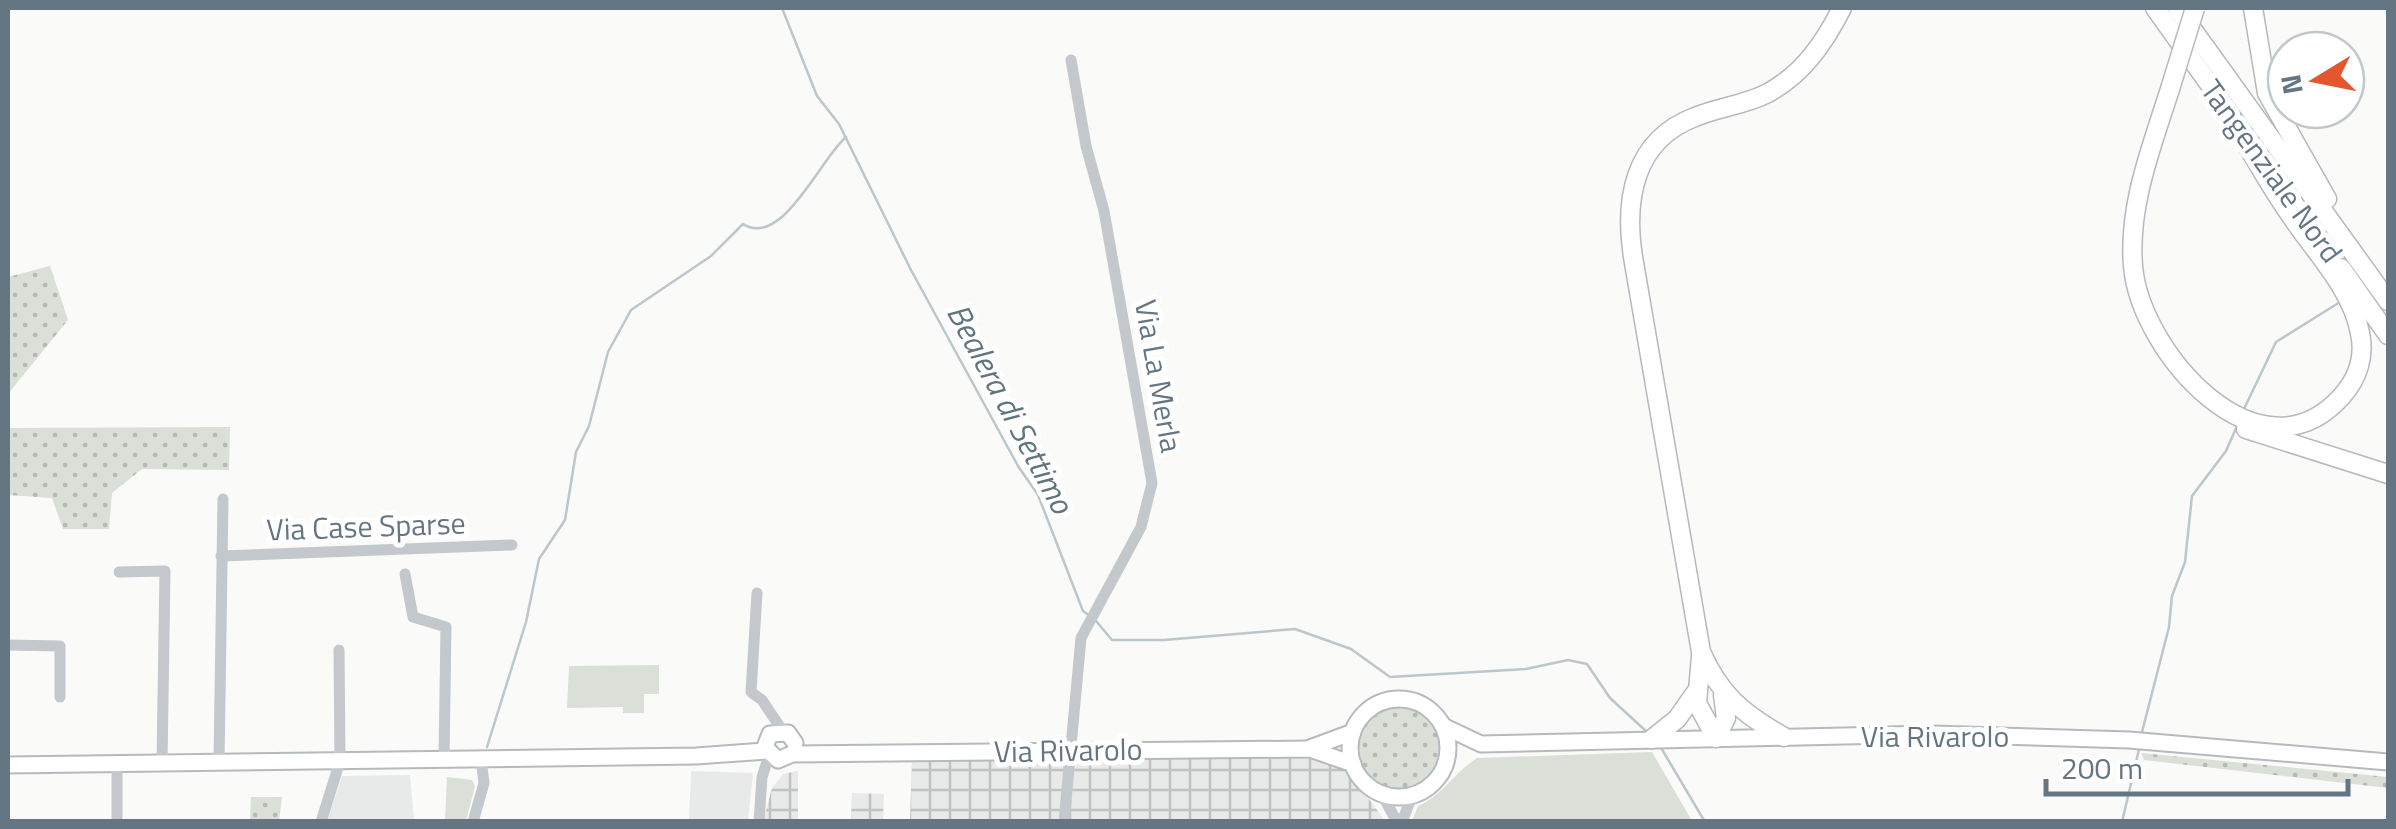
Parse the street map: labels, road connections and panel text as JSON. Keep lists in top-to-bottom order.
{
  "streets": {
    "highway": ["Tangenziale Nord"],
    "main road": ["Via Rivarolo"],
    "street": ["Via La Merla", "Via Case Sparse"]
  },
  "crossings": [
    ["Via La Merla", "Via Rivarolo"]
  ],
  "water": ["Bealera di Settimo"],
  "scale_bar": "200 m",
  "north": "left"
}
